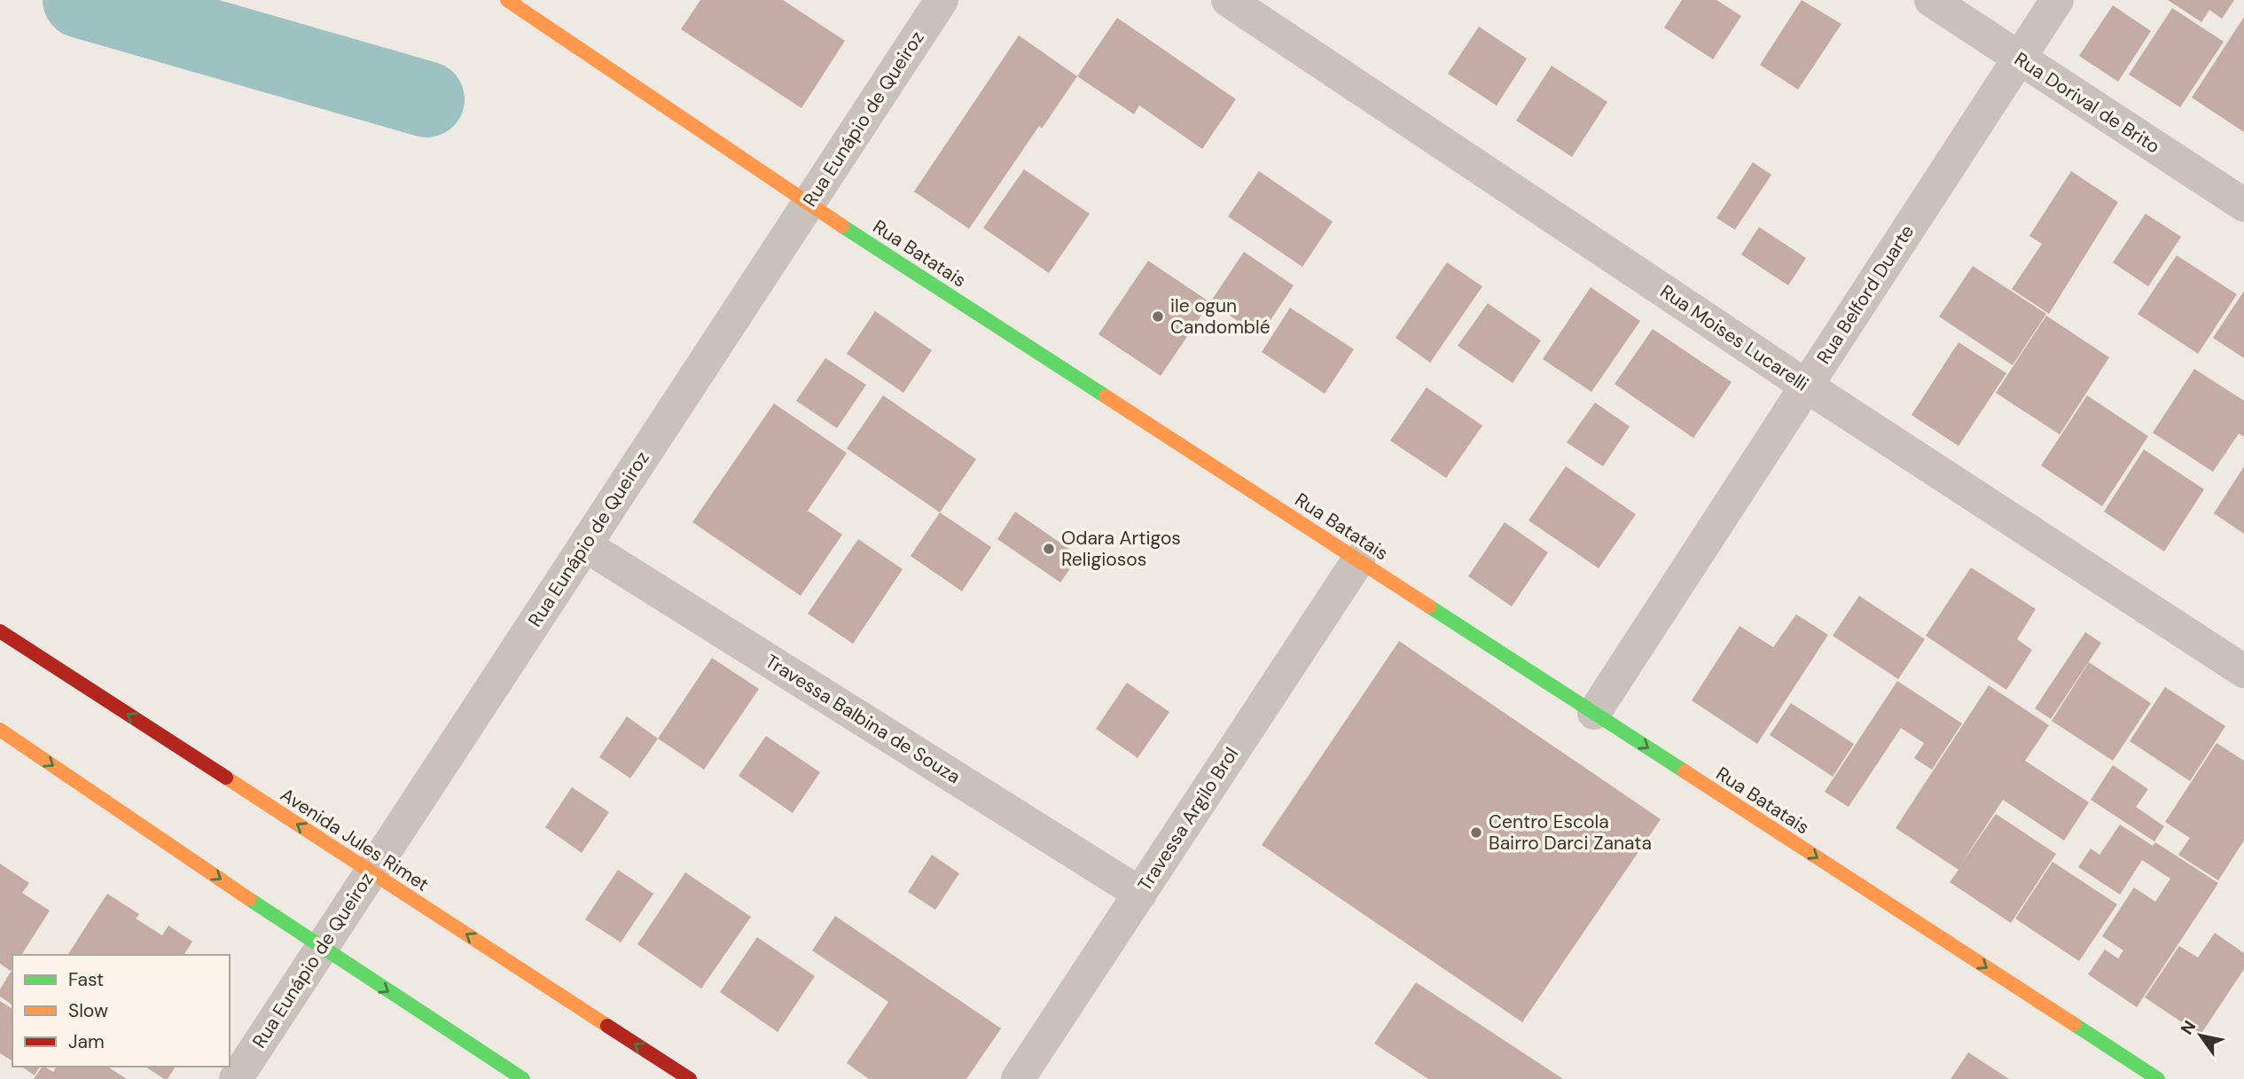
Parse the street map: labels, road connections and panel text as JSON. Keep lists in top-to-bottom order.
{
  "streets": {
    "street": [
      "Rua Dorival de Brito",
      "Rua Eunápio de Queiroz",
      "Rua Batatais",
      "Rua Belford Duarte",
      "Rua Moises Lucarelli",
      "Travessa Balbina de Souza",
      "Travessa Argilo Brol",
      "Avenida Jules Rimet"
    ]
  },
  "crossings": [
    ["Rua Dorival de Brito", "Rua Belford Duarte"],
    ["Rua Eunápio de Queiroz", "Rua Batatais"],
    ["Rua Eunápio de Queiroz", "Travessa Balbina de Souza"],
    ["Rua Eunápio de Queiroz", "Avenida Jules Rimet"],
    ["Rua Batatais", "Rua Belford Duarte"],
    ["Rua Batatais", "Travessa Argilo Brol"],
    ["Rua Belford Duarte", "Rua Moises Lucarelli"],
    ["Travessa Balbina de Souza", "Travessa Argilo Brol"]
  ],
  "places": ["ile ogun Candomblé", "Odara Artigos Religiosos", "Centro Escola Bairro Darci Zanata"],
  "legend": ["Fast", "Slow", "Jam"],
  "north": "top left"
}
